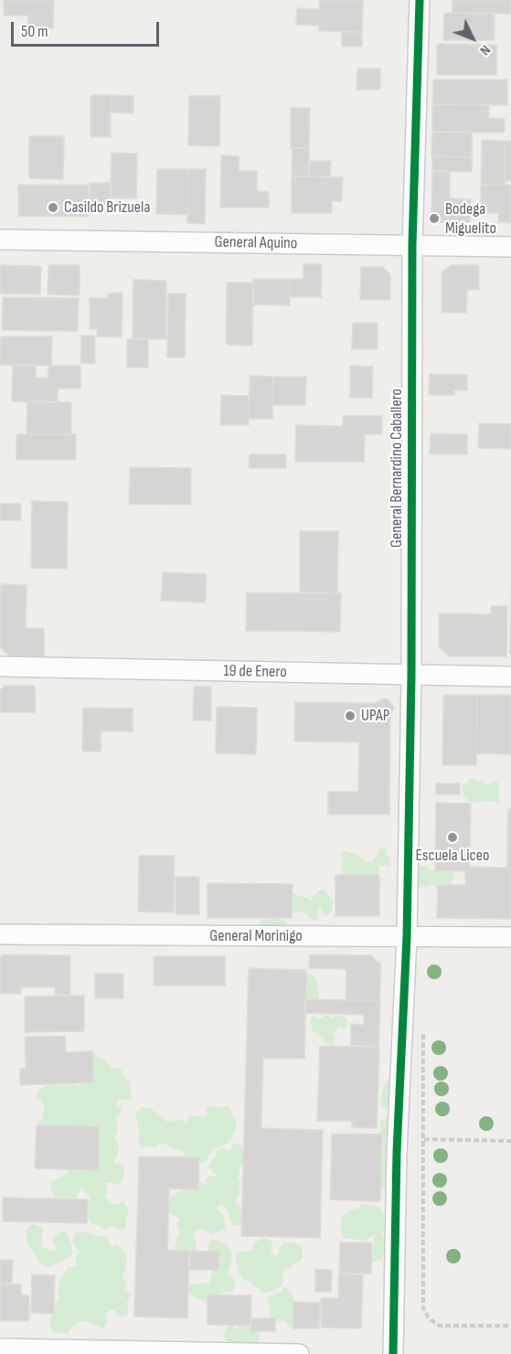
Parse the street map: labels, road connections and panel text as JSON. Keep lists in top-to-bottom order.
{
  "streets": {
    "street": [
      "General Aquino",
      "General Bernardino Caballero",
      "19 de Enero",
      "General Morinigo"
    ]
  },
  "crossings": [
    ["General Aquino", "General Bernardino Caballero"],
    ["General Bernardino Caballero", "19 de Enero"],
    ["General Bernardino Caballero", "General Morinigo"]
  ],
  "places": [
    "Casildo Brizuela",
    "Bodega Miguelito",
    "UPAP",
    "Escuela Liceo"
  ],
  "scale_bar": "50 m",
  "north": "bottom right"
}
